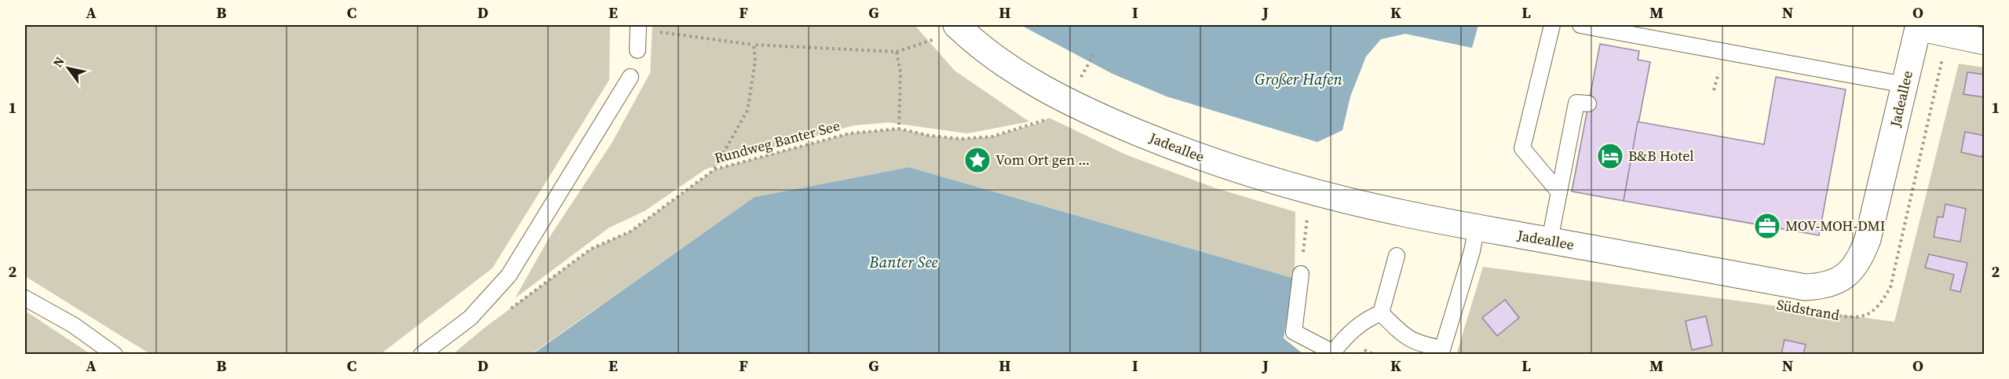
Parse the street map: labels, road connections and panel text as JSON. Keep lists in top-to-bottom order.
{
  "streets": {
    "street": ["Jadeallee"],
    "path": ["Rundweg Banter See", "Südstrand"]
  },
  "water": ["Großer Hafen", "Banter See"],
  "places": {
    "hotel": ["B&B Hotel"],
    "place": ["Vom Ort gen ..."],
    "office": ["MOV-MOH-DMI"]
  },
  "north": "top left",
  "grid": {
    "columns": [
      "A",
      "B",
      "C",
      "D",
      "E",
      "F",
      "G",
      "H",
      "I",
      "J",
      "K",
      "L",
      "M",
      "N",
      "O"
    ],
    "rows": ["1", "2"]
  }
}
